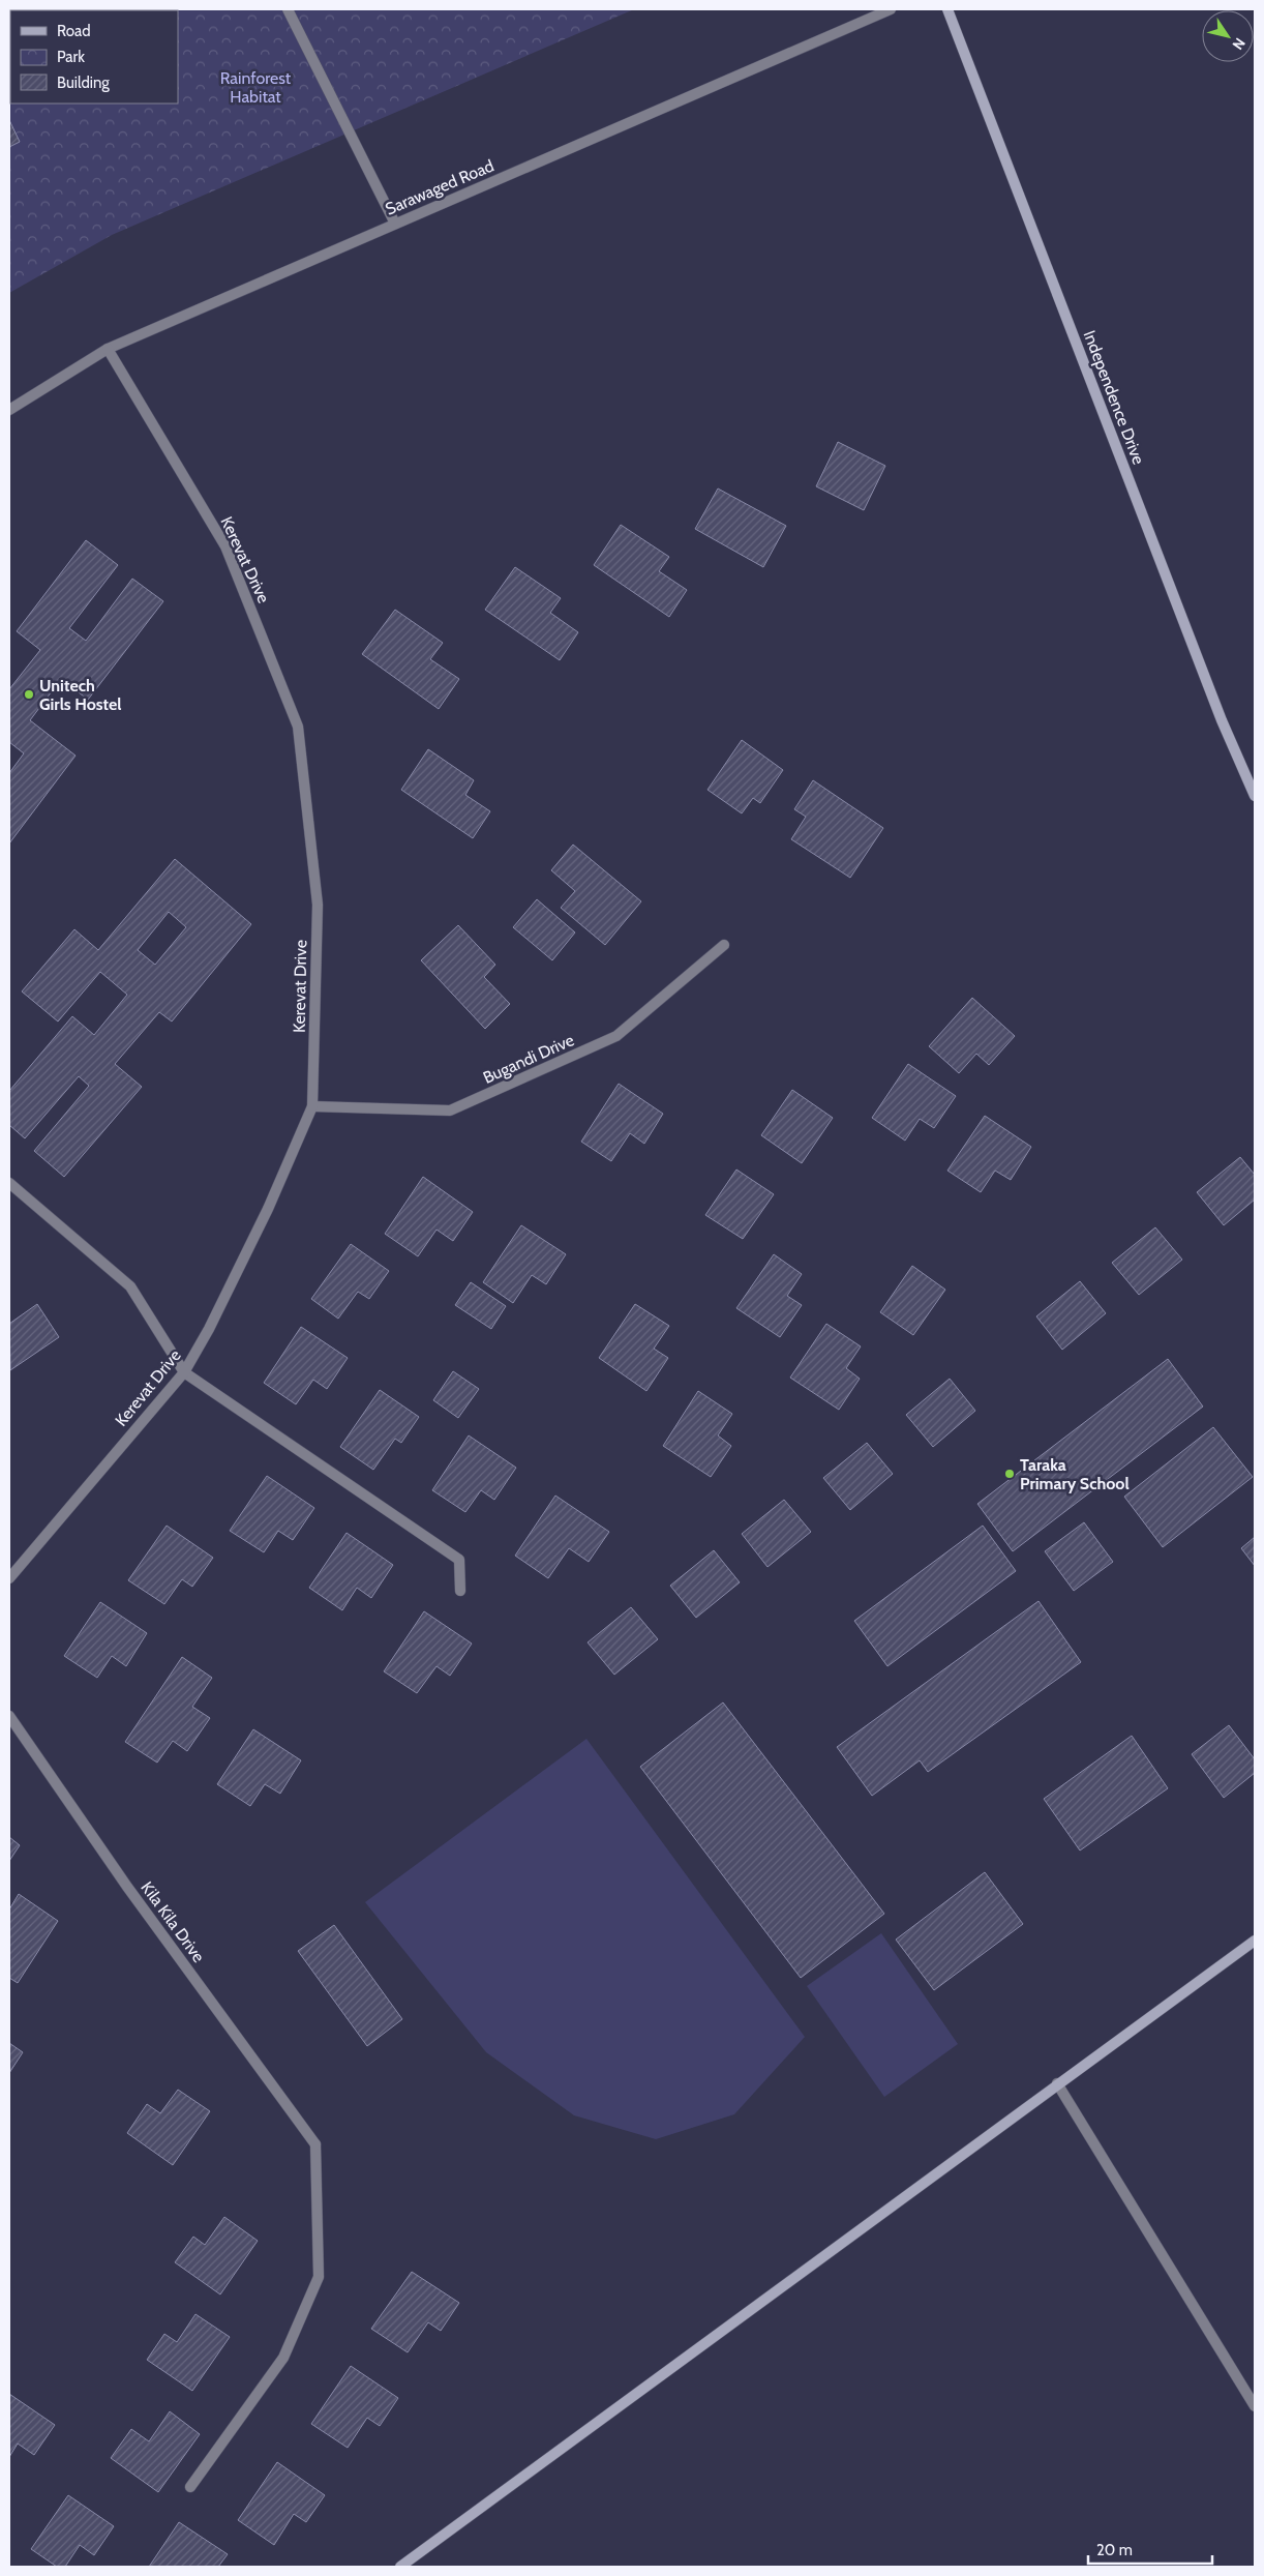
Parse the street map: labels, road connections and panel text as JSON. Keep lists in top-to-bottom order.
{
  "streets": {
    "main road": ["Independence Drive"],
    "street": [
      "Sarawaged Road",
      "Kerevat Drive",
      "Bugandi Drive",
      "Kila Kila Drive"
    ]
  },
  "crossings": [
    ["Sarawaged Road", "Kerevat Drive"],
    ["Kerevat Drive", "Bugandi Drive"]
  ],
  "parks": ["Rainforest Habitat"],
  "places": ["Unitech Girls Hostel", "Taraka Primary School"],
  "legend": ["Road", "Park", "Building"],
  "scale_bar": "20 m",
  "north": "bottom right"
}
